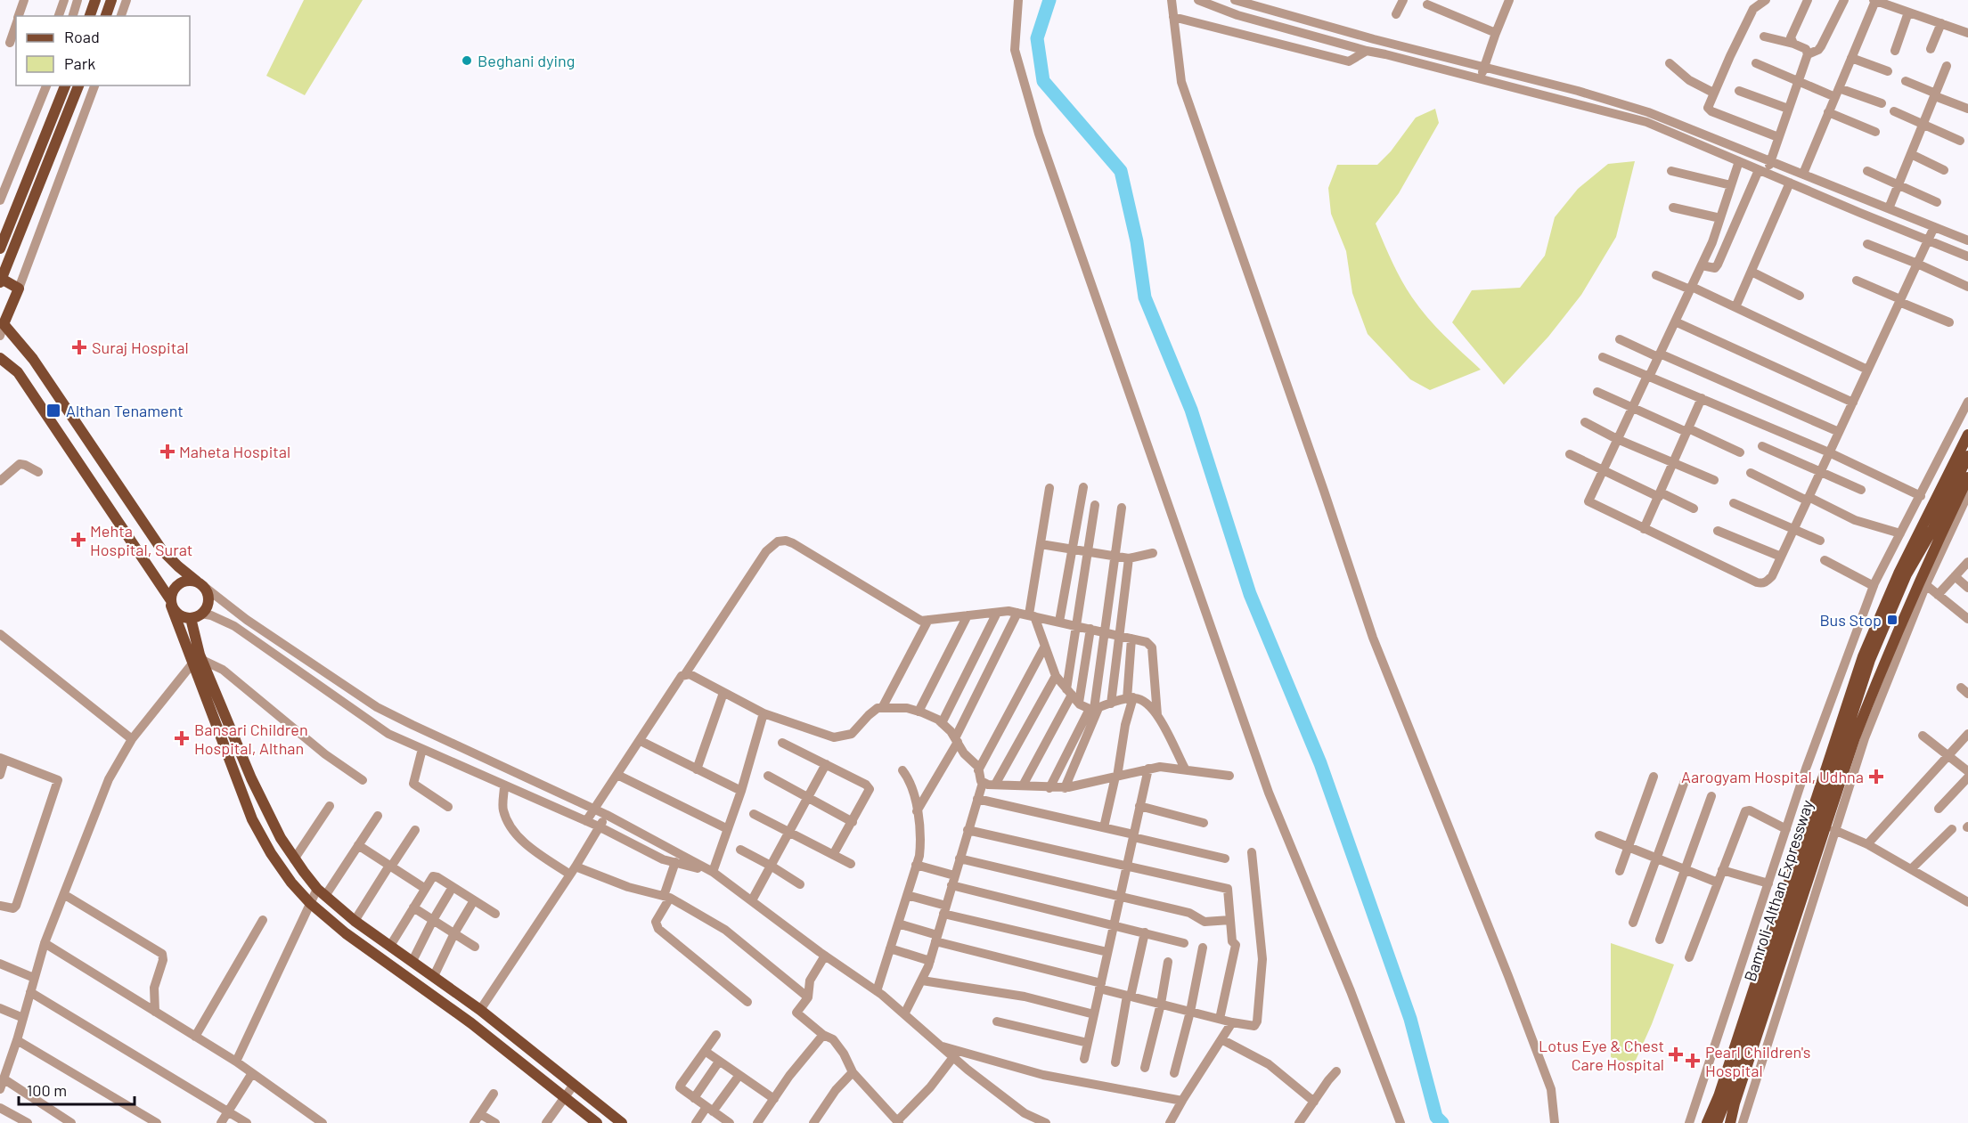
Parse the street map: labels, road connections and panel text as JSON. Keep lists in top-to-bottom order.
{
  "streets": {
    "main road": ["Bamroli-Althan Expressway"]
  },
  "places": {
    "other": ["Beghani dying"],
    "health": [
      "Suraj Hospital",
      "Maheta Hospital",
      "Mehta Hospital, Surat",
      "Bansari Children Hospital, Althan",
      "Aarogyam Hospital, Udhna",
      "Lotus Eye & Chest Care Hospital",
      "Pearl Children's Hospital"
    ],
    "transit": ["Althan Tenament", "Bus Stop"]
  },
  "legend": ["Road", "Park"],
  "scale_bar": "100 m"
}
